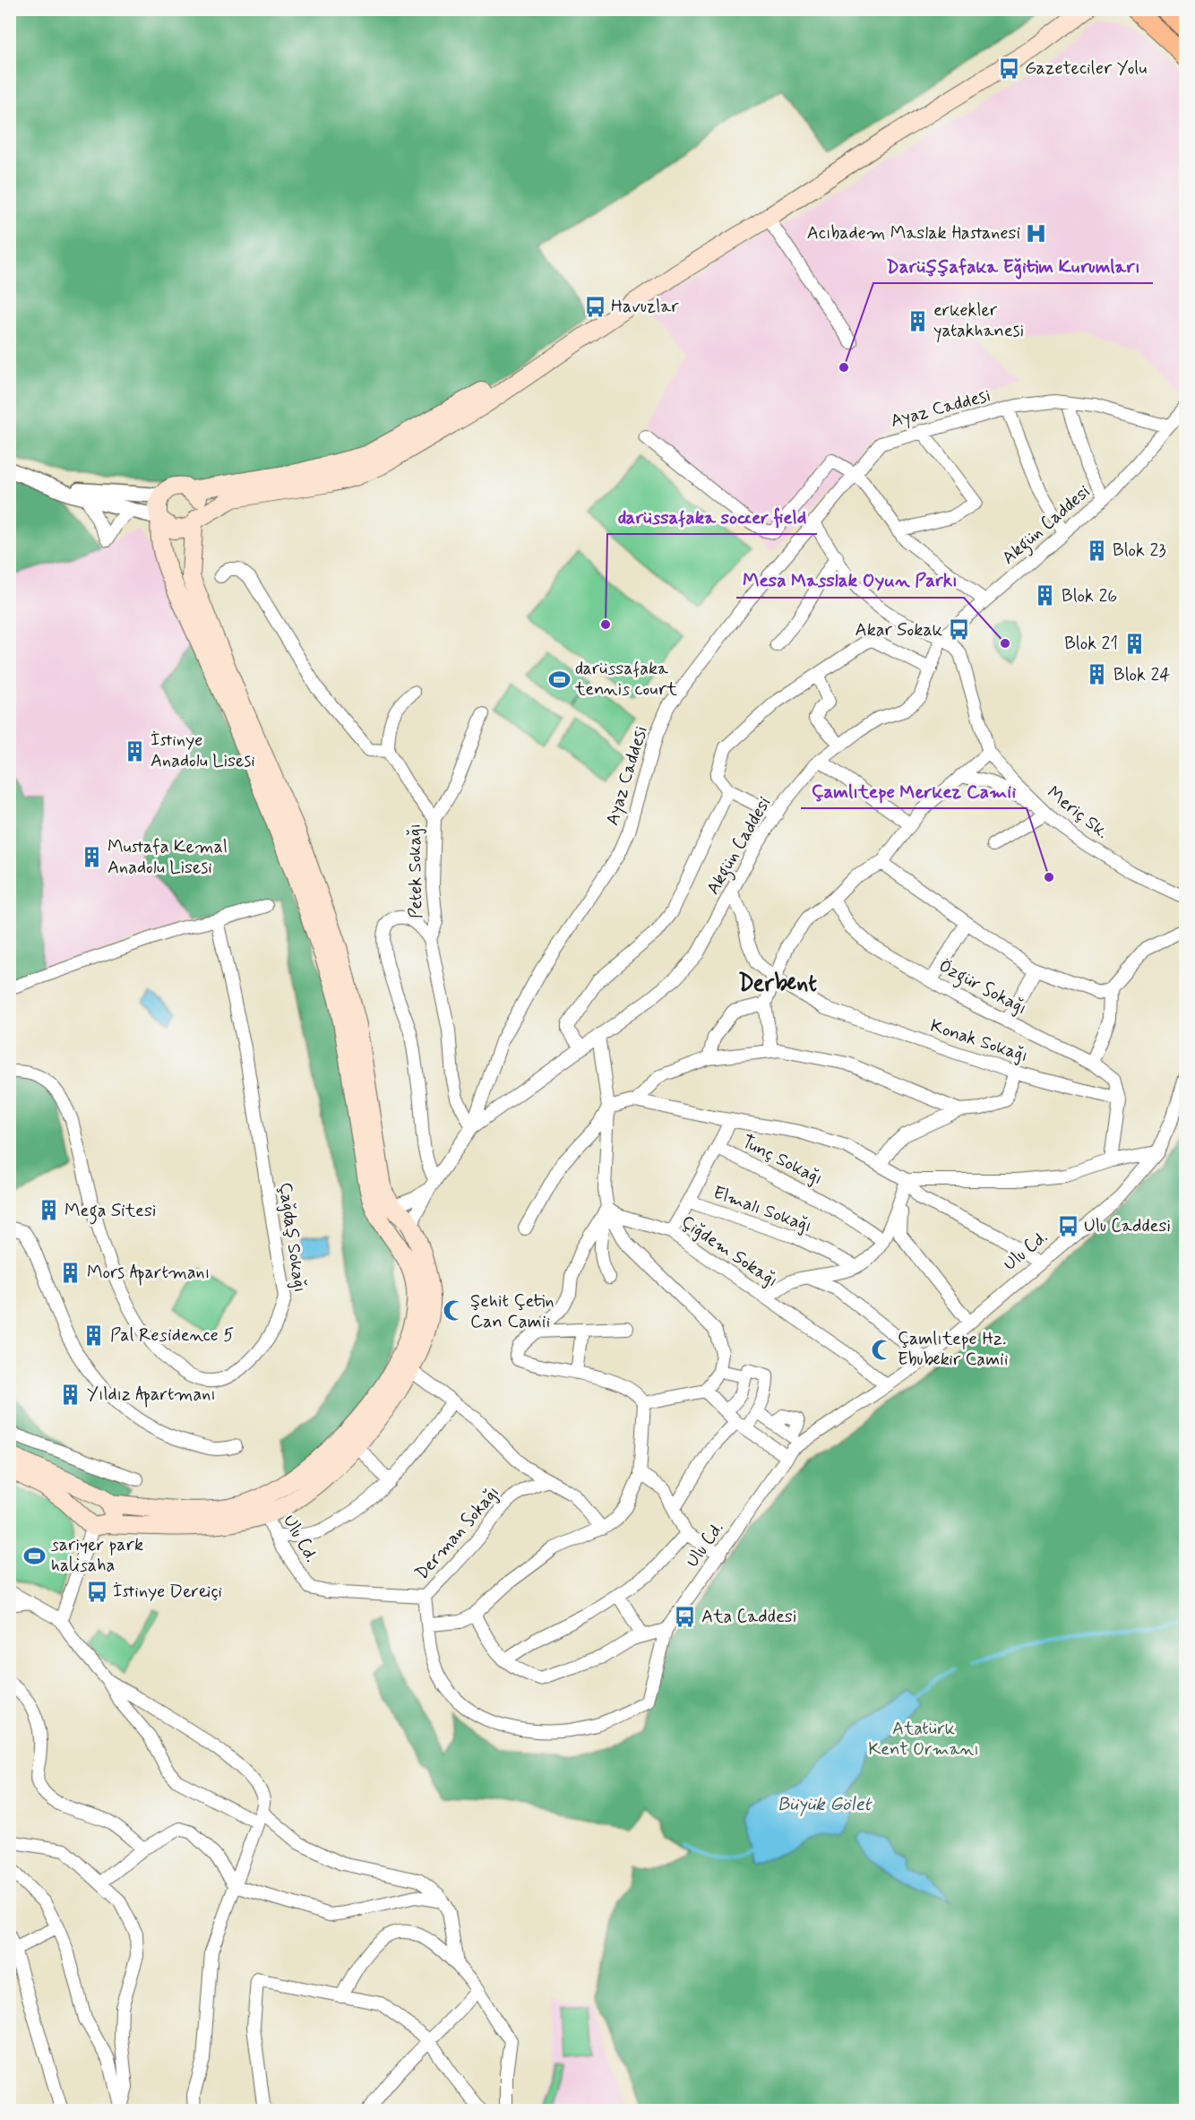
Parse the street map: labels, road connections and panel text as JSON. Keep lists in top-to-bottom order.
{
  "streets": {
    "street": [
      "Ayaz Caddesi",
      "Akgün Caddesi",
      "Meriç Sk.",
      "Petek Sokağı",
      "Özgür Sokağı",
      "Konak Sokağı",
      "Tunç Sokağı",
      "Elmalı Sokağı",
      "Çağdaş Sokağı",
      "Ulu Cd.",
      "Çiğdem Sokağı",
      "Derman Sokağı"
    ]
  },
  "crossings": [
    ["Ayaz Caddesi", "Akgün Caddesi"],
    ["Ayaz Caddesi", "Petek Sokağı"],
    ["Akgün Caddesi", "Meriç Sk."],
    ["Akgün Caddesi", "Petek Sokağı"],
    ["Akgün Caddesi", "Konak Sokağı"],
    ["Özgür Sokağı", "Konak Sokağı"],
    ["Tunç Sokağı", "Elmalı Sokağı"],
    ["Elmalı Sokağı", "Çiğdem Sokağı"],
    ["Ulu Cd.", "Çiğdem Sokağı"],
    ["Ulu Cd.", "Derman Sokağı"]
  ],
  "districts": ["Derbent"],
  "water": ["Büyük Gölet"],
  "parks": ["Atatürk Kent Ormanı"],
  "places": {
    "bus stop": [
      "Gazeteciler Yolu",
      "Havuzlar",
      "Akar Sokak",
      "Ulu Caddesi",
      "İstinye Dereiçi",
      "Ata Caddesi"
    ],
    "hospital": ["Acıbadem Maslak Hastanesi"],
    "building": [
      "erkekler yatakhanesi",
      "Blok 23",
      "Blok 26",
      "Blok 21",
      "Blok 24",
      "İstinye Anadolu Lisesi",
      "Mustafa Kemal Anadolu Lisesi",
      "Mega Sitesi",
      "Mors Apartmanı",
      "Pal Residence 5",
      "Yıldız Apartmanı"
    ],
    "other": [
      "Darüşşafaka Eğitim Kurumları",
      "darüssafaka soccer field",
      "Mesa Masslak Oyun Parkı",
      "Çamlıtepe Merkez Camii"
    ],
    "sports": ["darüssafaka tennis court", "sariyer park halisaha"],
    "mosque": ["Şehit Çetin Can Camii", "Çamlıtepe Hz. Ebubekir Camii"]
  }
}
